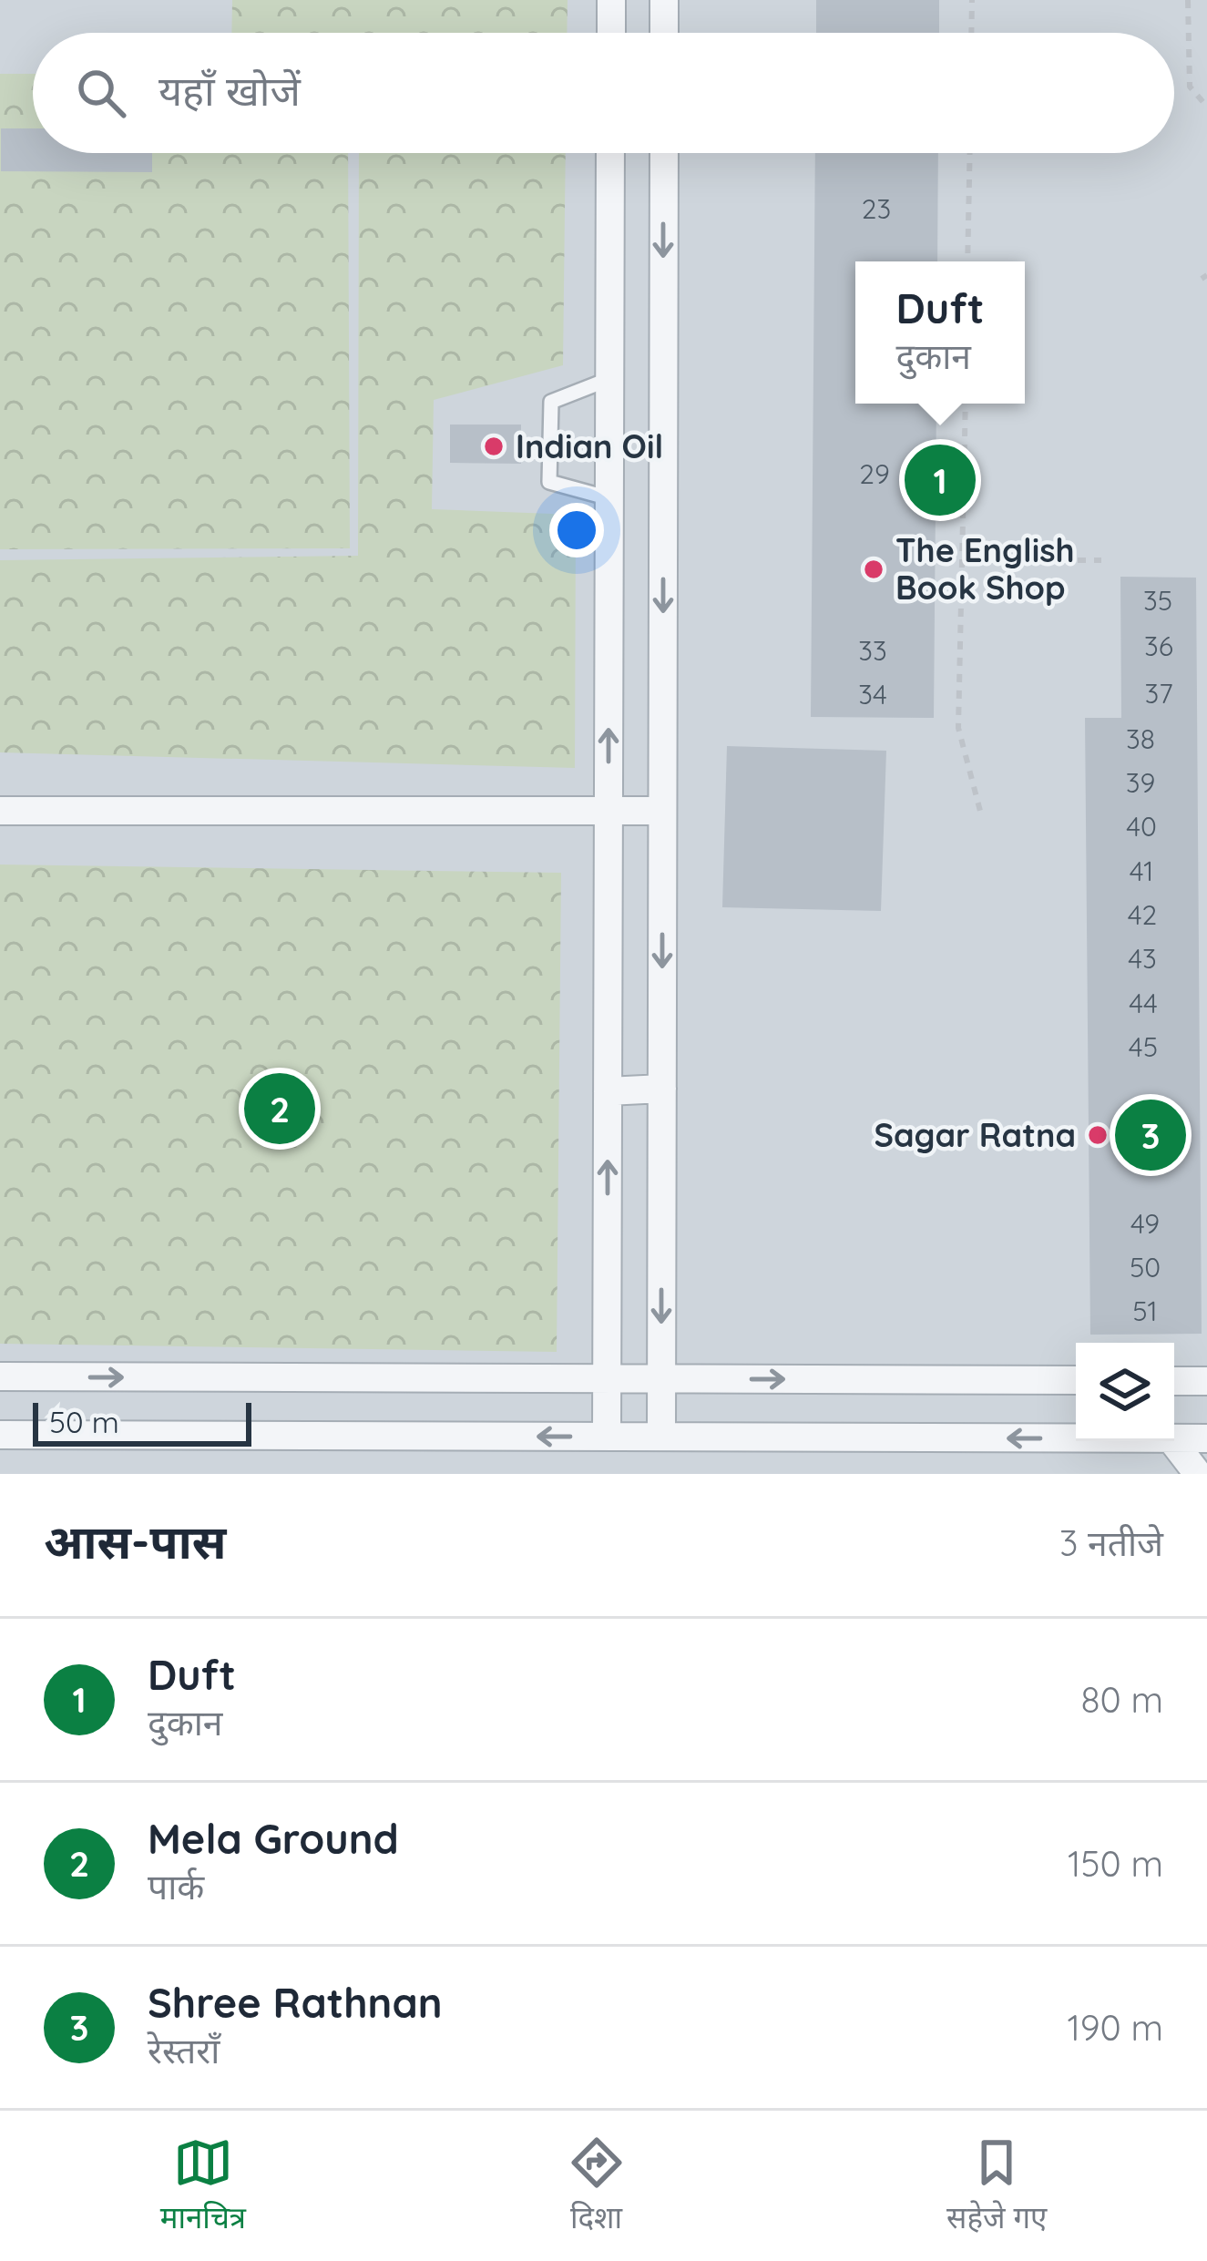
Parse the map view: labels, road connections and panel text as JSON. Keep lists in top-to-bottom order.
{
  "places": ["Indian Oil", "The English Book Shop", "Sagar Ratna"],
  "house_numbers": [
    "23",
    "29",
    "35",
    "36",
    "33",
    "37",
    "34",
    "38",
    "39",
    "40",
    "41",
    "42",
    "43",
    "44",
    "45",
    "49",
    "50",
    "51"
  ],
  "scale_bar": "50 m",
  "page": {
    "search": "यहाँ खोजें",
    "popup": ["Duft", "दुकान"],
    "pins": ["1", "2", "3"],
    "scale": "50 m",
    "heading": ["आस-पास", "3 नतीजे"],
    "list": [
      {
        "mark": "1",
        "name": "Duft",
        "note": "दुकान",
        "value": "80 m"
      },
      {
        "mark": "2",
        "name": "Mela Ground",
        "note": "पार्क",
        "value": "150 m"
      },
      {
        "mark": "3",
        "name": "Shree Rathnan",
        "note": "रेस्तराँ",
        "value": "190 m"
      }
    ],
    "nav": ["मानचित्र", "दिशा", "सहेजे गए"]
  }
}
